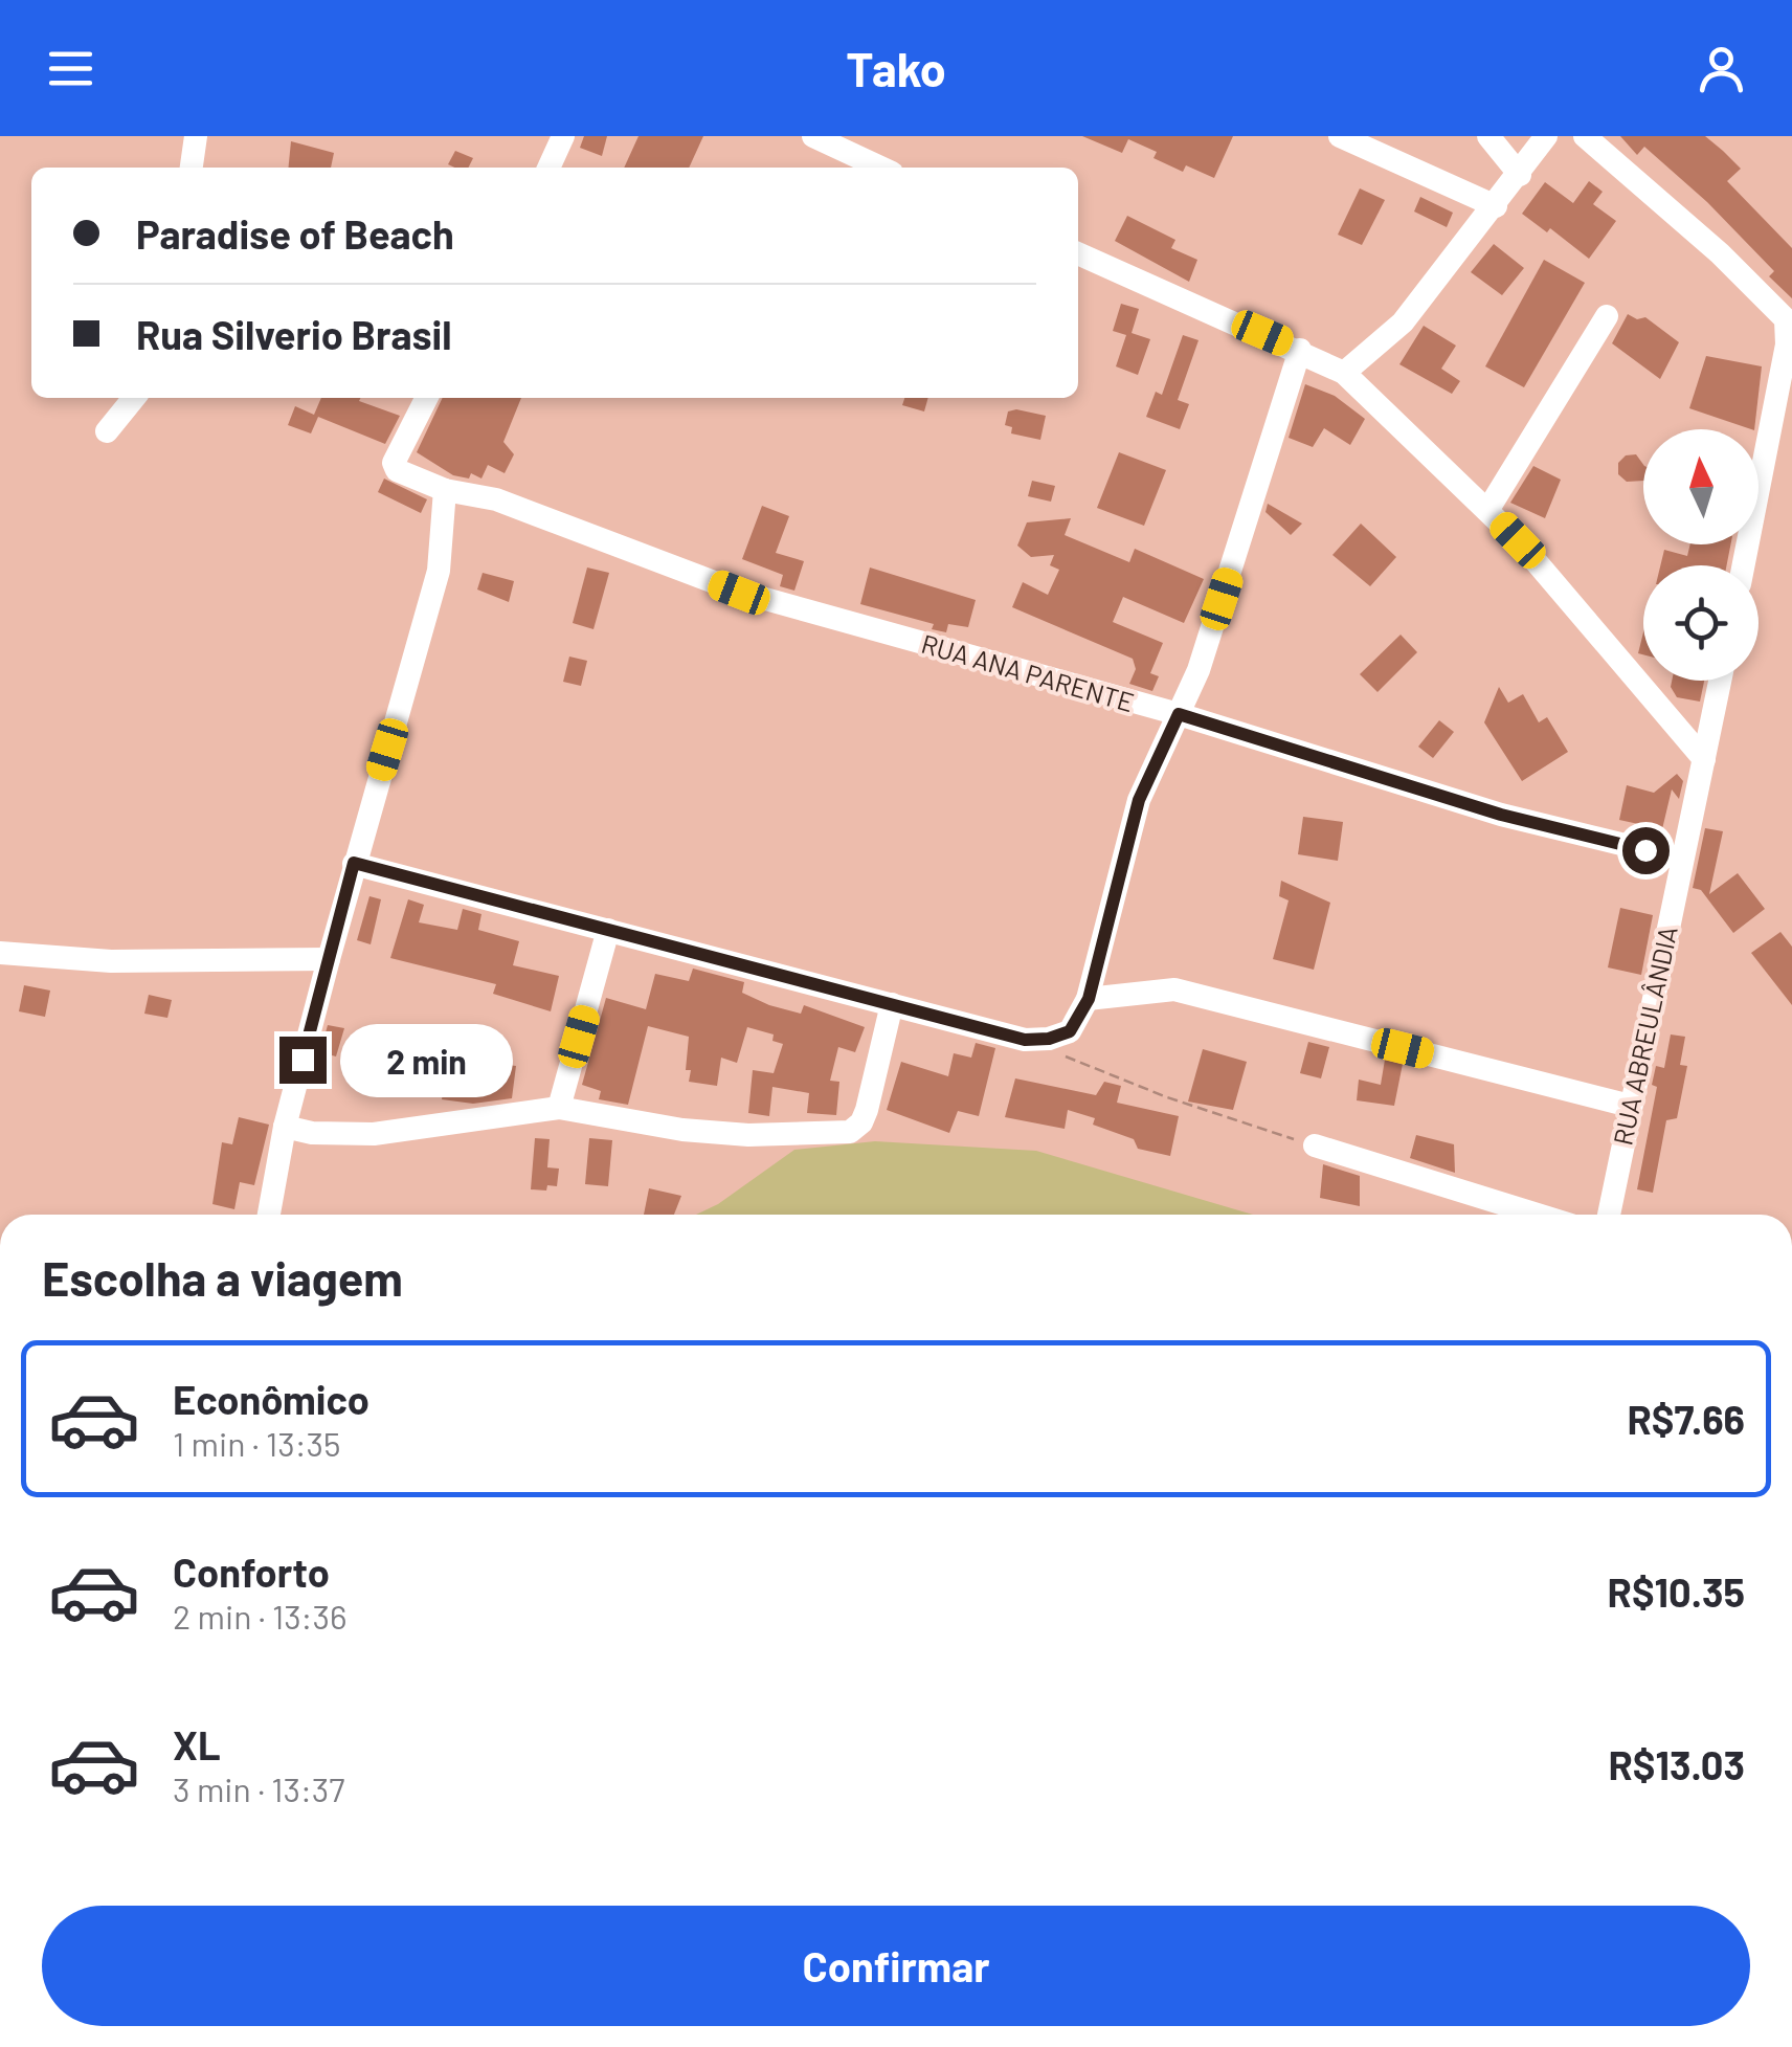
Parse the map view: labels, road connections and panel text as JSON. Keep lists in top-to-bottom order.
{
  "streets": {
    "street": ["RUA ANA PARENTE", "RUA ABREULÂNDIA"]
  },
  "crossings": [
    ["RUA ANA PARENTE", "RUA ABREULÂNDIA"]
  ],
  "north": "top",
  "page": {
    "header": "Tako",
    "banner": ["Paradise of Beach", "Rua Silverio Brasil"],
    "bubble": "2 min",
    "heading": "Escolha a viagem",
    "list": [
      {
        "name": "Econômico",
        "note": "1 min · 13:35",
        "value": "R$7.66"
      },
      {
        "name": "Conforto",
        "note": "2 min · 13:36",
        "value": "R$10.35"
      },
      {
        "name": "XL",
        "note": "3 min · 13:37",
        "value": "R$13.03"
      }
    ],
    "buttons": "Confirmar"
  }
}
